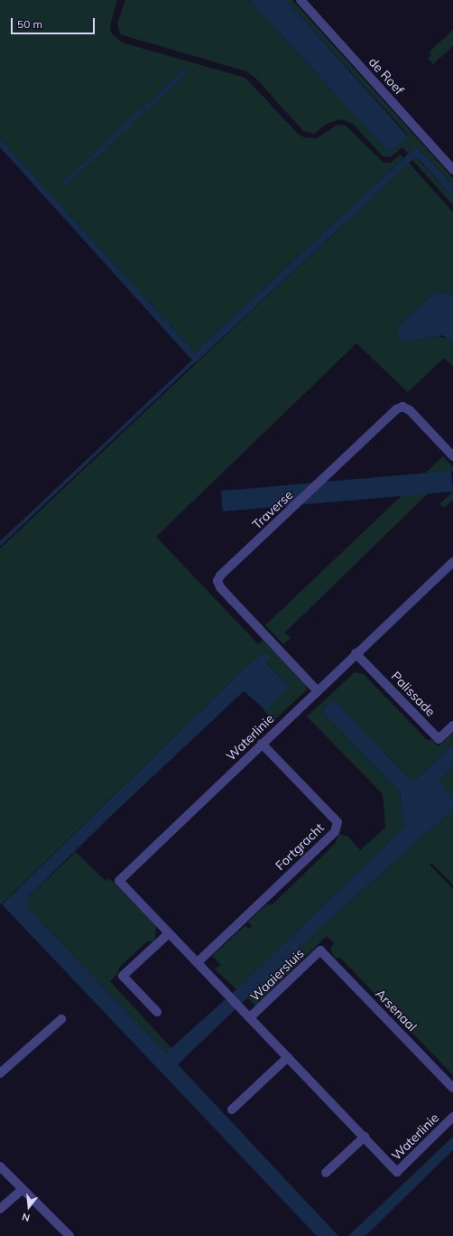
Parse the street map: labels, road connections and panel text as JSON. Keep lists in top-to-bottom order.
{
  "streets": {
    "street": [
      "de Roef",
      "Traverse",
      "Palissade",
      "Waterlinie",
      "Fortgracht",
      "Waaiersluis",
      "Arsenaal"
    ]
  },
  "crossings": [
    ["Traverse", "Waterlinie"],
    ["Palissade", "Waterlinie"],
    ["Waterlinie", "Fortgracht"],
    ["Waterlinie", "Waaiersluis"],
    ["Waaiersluis", "Arsenaal"]
  ],
  "scale_bar": "50 m",
  "north": "bottom"
}
